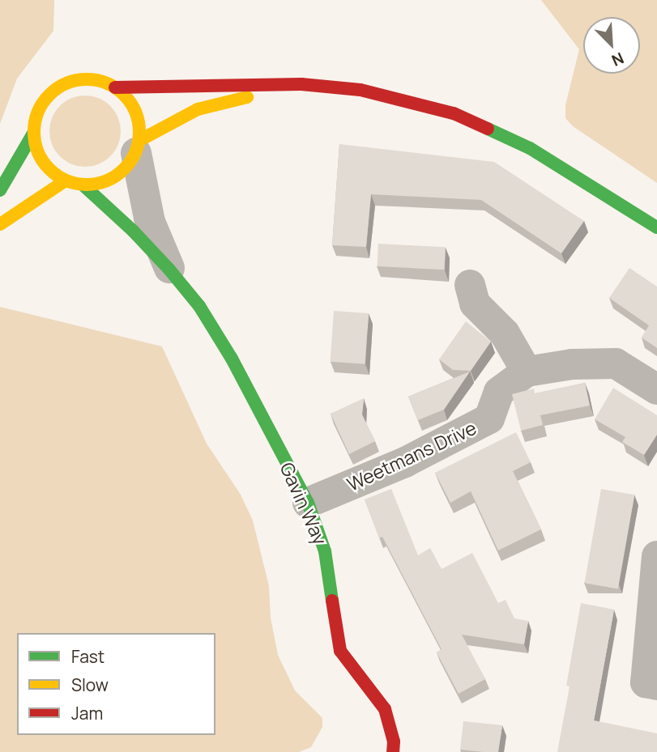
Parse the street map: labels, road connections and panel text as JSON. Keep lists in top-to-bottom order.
{
  "streets": {
    "street": ["Weetmans Drive", "Gavin Way"]
  },
  "crossings": [
    ["Weetmans Drive", "Gavin Way"]
  ],
  "legend": ["Fast", "Slow", "Jam"],
  "north": "bottom right"
}
